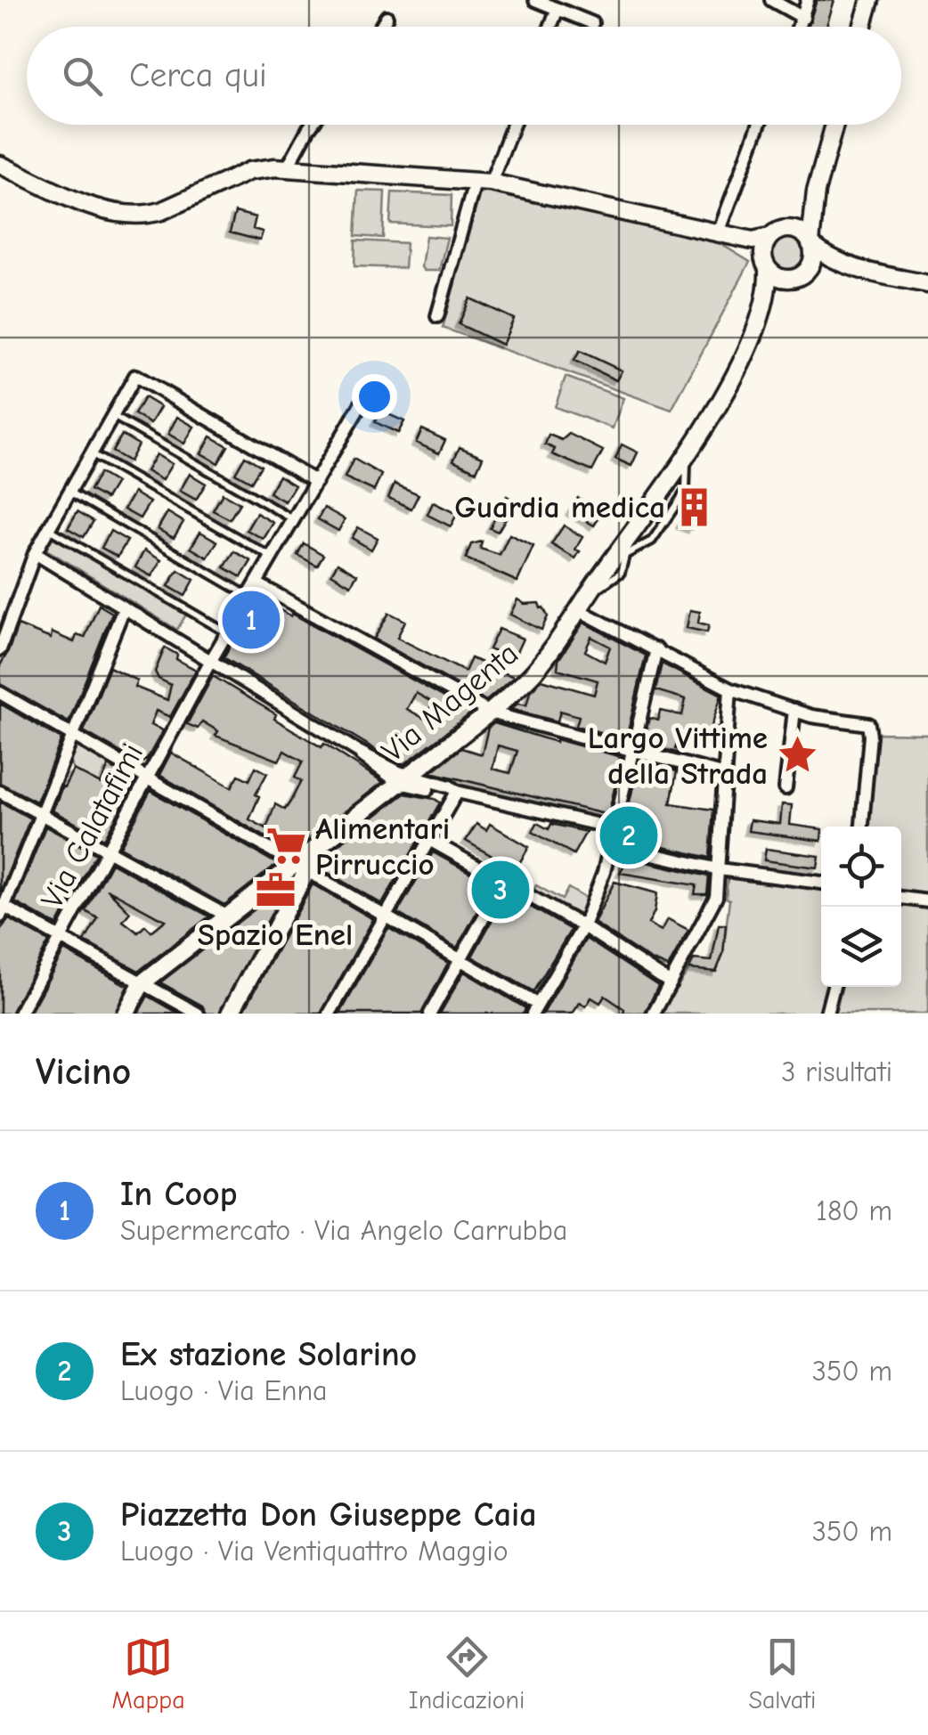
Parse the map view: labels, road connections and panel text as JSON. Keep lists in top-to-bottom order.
{
  "streets": {
    "street": ["Via Magenta", "Via Calatafimi"]
  },
  "places": {
    "building": ["Guardia medica"],
    "place": ["Largo Vittime della Strada"],
    "supermarket": ["Alimentari Pirruccio"],
    "office": ["Spazio Enel"]
  },
  "page": {
    "search": "Cerca qui",
    "pins": ["1", "2", "3"],
    "heading": ["Vicino", "3 risultati"],
    "list": [
      {
        "mark": "1",
        "name": "In Coop",
        "note": "Supermercato · Via Angelo Carrubba",
        "value": "180 m"
      },
      {
        "mark": "2",
        "name": "Ex stazione Solarino",
        "note": "Luogo · Via Enna",
        "value": "350 m"
      },
      {
        "mark": "3",
        "name": "Piazzetta Don Giuseppe Caia",
        "note": "Luogo · Via Ventiquattro Maggio",
        "value": "350 m"
      }
    ],
    "nav": ["Mappa", "Indicazioni", "Salvati"]
  }
}
